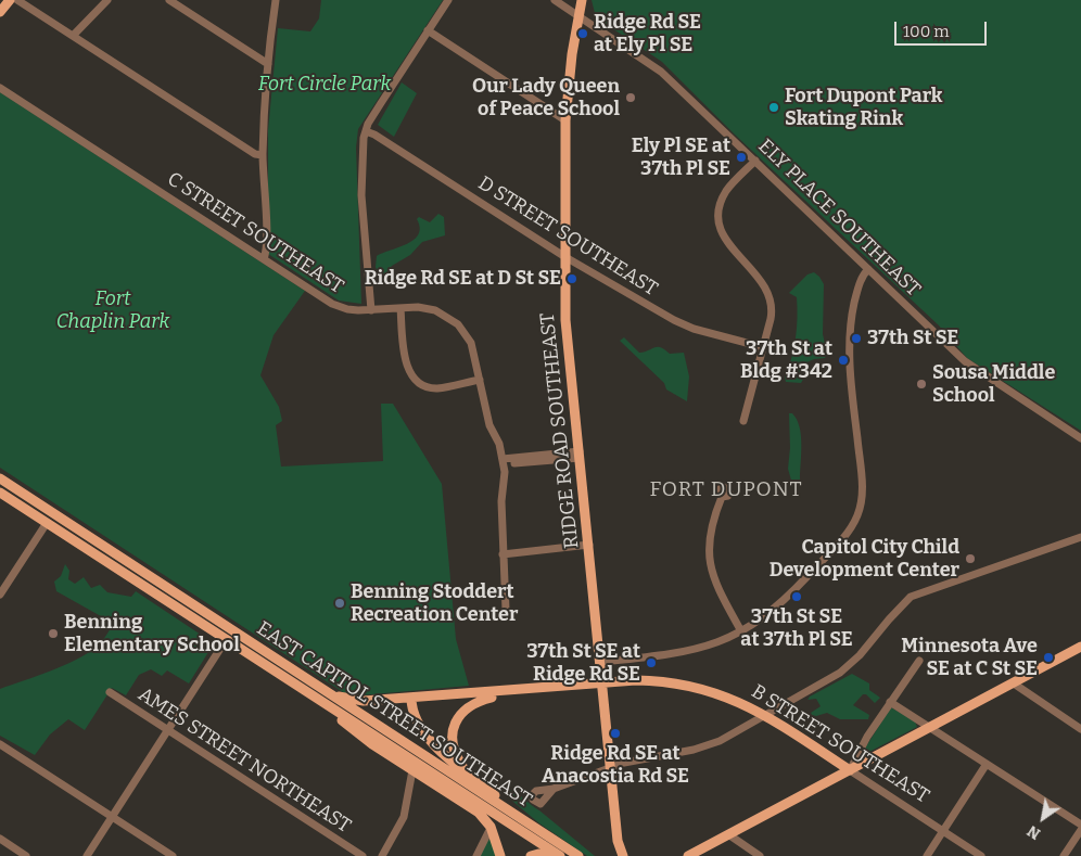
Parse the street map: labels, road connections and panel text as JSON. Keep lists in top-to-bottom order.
{
  "streets": {
    "main road": ["RIDGE ROAD SOUTHEAST", "EAST CAPITOL STREET SOUTHEAST", "B STREET SOUTHEAST"],
    "street": [
      "ELY PLACE SOUTHEAST",
      "C STREET SOUTHEAST",
      "D STREET SOUTHEAST",
      "AMES STREET NORTHEAST"
    ]
  },
  "crossings": [
    ["ELY PLACE SOUTHEAST", "RIDGE ROAD SOUTHEAST"],
    ["D STREET SOUTHEAST", "RIDGE ROAD SOUTHEAST"],
    ["RIDGE ROAD SOUTHEAST", "B STREET SOUTHEAST"],
    ["EAST CAPITOL STREET SOUTHEAST", "B STREET SOUTHEAST"]
  ],
  "districts": ["FORT DUPONT"],
  "parks": ["Fort Circle Park", "Fort Chaplin Park"],
  "places": [
    "Ridge Rd SE at Ely Pl SE",
    "Our Lady Queen of Peace School",
    "Fort Dupont Park Skating Rink",
    "Ely Pl SE at 37th Pl SE",
    "Ridge Rd SE at D St SE",
    "37th St SE",
    "37th St at Bldg #342",
    "Sousa Middle School",
    "Capitol City Child Development Center",
    "37th St SE at 37th Pl SE",
    "Benning Stoddert Recreation Center",
    "Benning Elementary School",
    "Minnesota Ave SE at C St SE",
    "37th St SE at Ridge Rd SE",
    "Ridge Rd SE at Anacostia Rd SE"
  ],
  "scale_bar": "100 m",
  "north": "bottom left"
}
